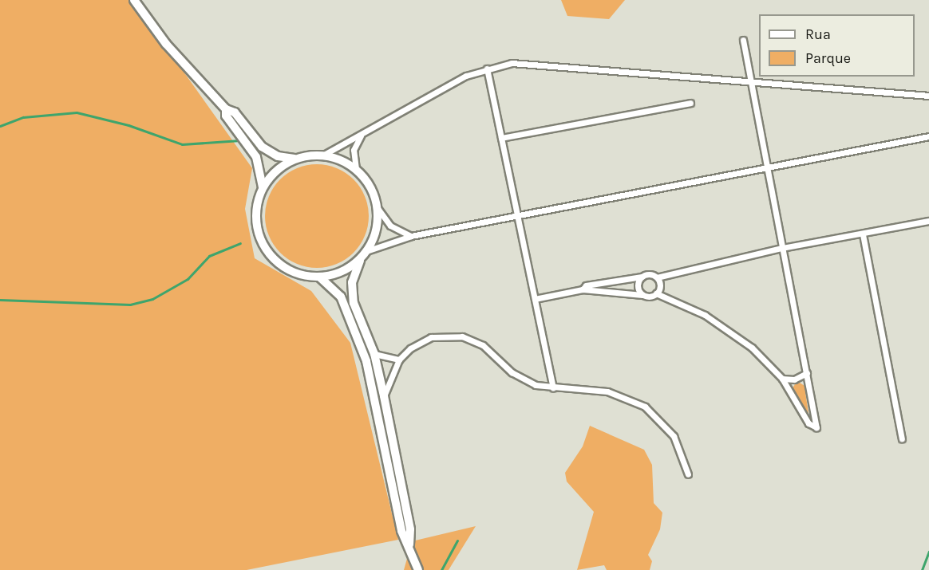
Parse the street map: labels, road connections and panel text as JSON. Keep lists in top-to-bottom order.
{
  "legend": ["Rua", "Parque"]
}
